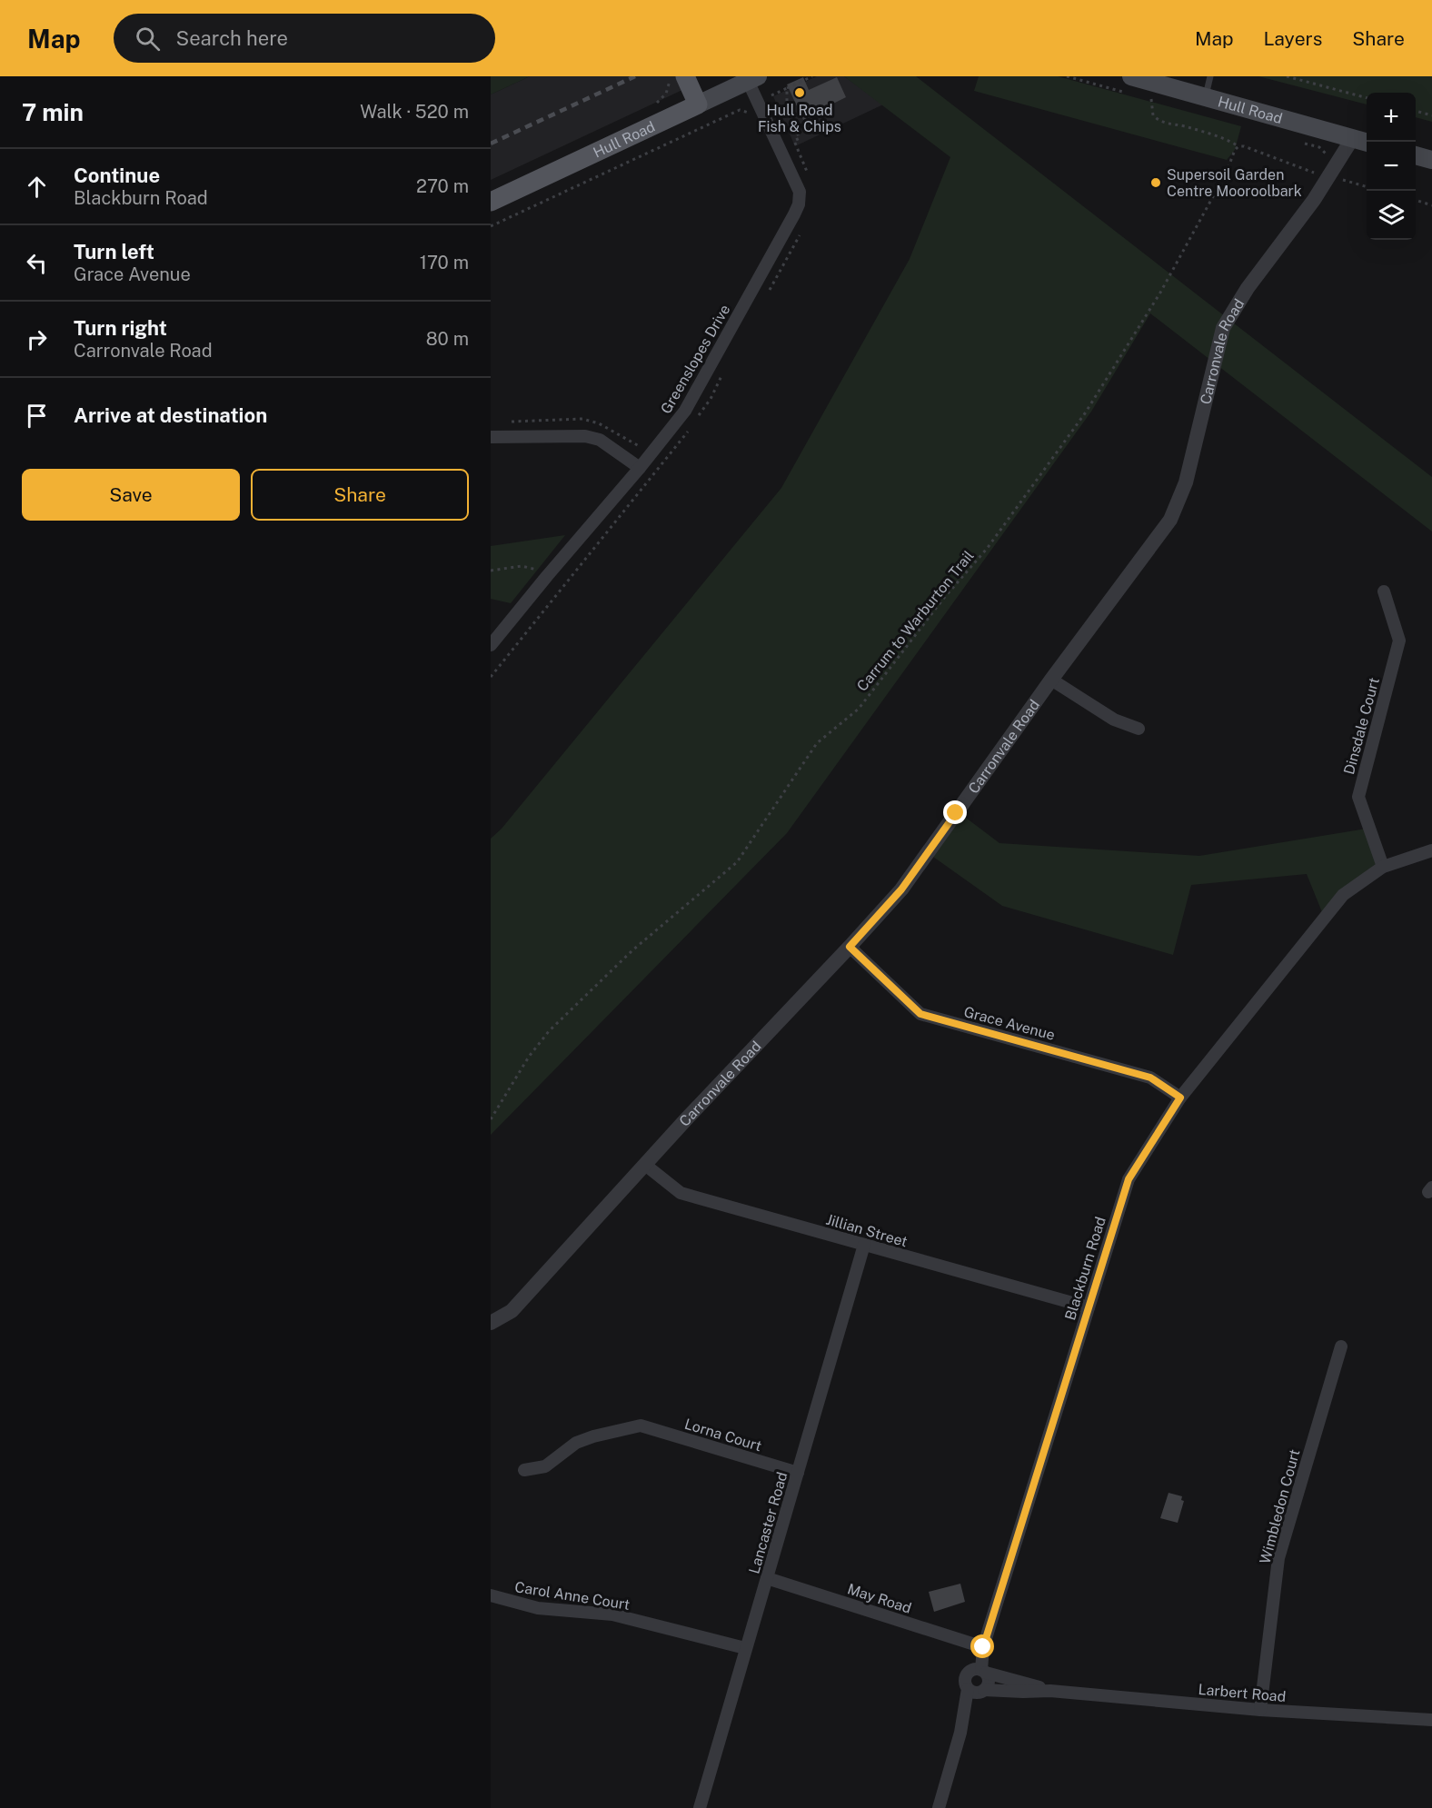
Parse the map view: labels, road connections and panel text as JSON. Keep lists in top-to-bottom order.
{
  "streets": {
    "main road": ["Hull Road"],
    "street": [
      "Carronvale Road",
      "Greenslopes Drive",
      "Dinsdale Court",
      "Grace Avenue",
      "Jillian Street",
      "Blackburn Road",
      "Lorna Court",
      "Wimbledon Court",
      "Lancaster Road",
      "Carol Anne Court",
      "May Road",
      "Larbert Road"
    ],
    "path": ["Carrum to Warburton Trail"]
  },
  "crossings": [
    ["Hull Road", "Carronvale Road"],
    ["Hull Road", "Greenslopes Drive"],
    ["Carronvale Road", "Grace Avenue"],
    ["Carronvale Road", "Jillian Street"],
    ["Dinsdale Court", "Blackburn Road"],
    ["Grace Avenue", "Blackburn Road"],
    ["Jillian Street", "Blackburn Road"],
    ["Jillian Street", "Lancaster Road"],
    ["Blackburn Road", "May Road"],
    ["Blackburn Road", "Larbert Road"],
    ["Lorna Court", "Lancaster Road"],
    ["Wimbledon Court", "Larbert Road"],
    ["Lancaster Road", "Carol Anne Court"],
    ["Lancaster Road", "May Road"]
  ],
  "places": ["Hull Road Fish & Chips", "Supersoil Garden Centre Mooroolbark"],
  "page": {
    "header": "Map",
    "search": "Search here",
    "nav": ["Map", "Layers", "Share"],
    "heading": ["7 min", "Walk · 520 m"],
    "map_buttons": ["+", "−"],
    "list": [
      ["Continue", "Blackburn Road", "270 m"],
      ["Turn left", "Grace Avenue", "170 m"],
      ["Turn right", "Carronvale Road", "80 m"],
      "Arrive at destination"
    ],
    "buttons": ["Save", "Share"]
  }
}
